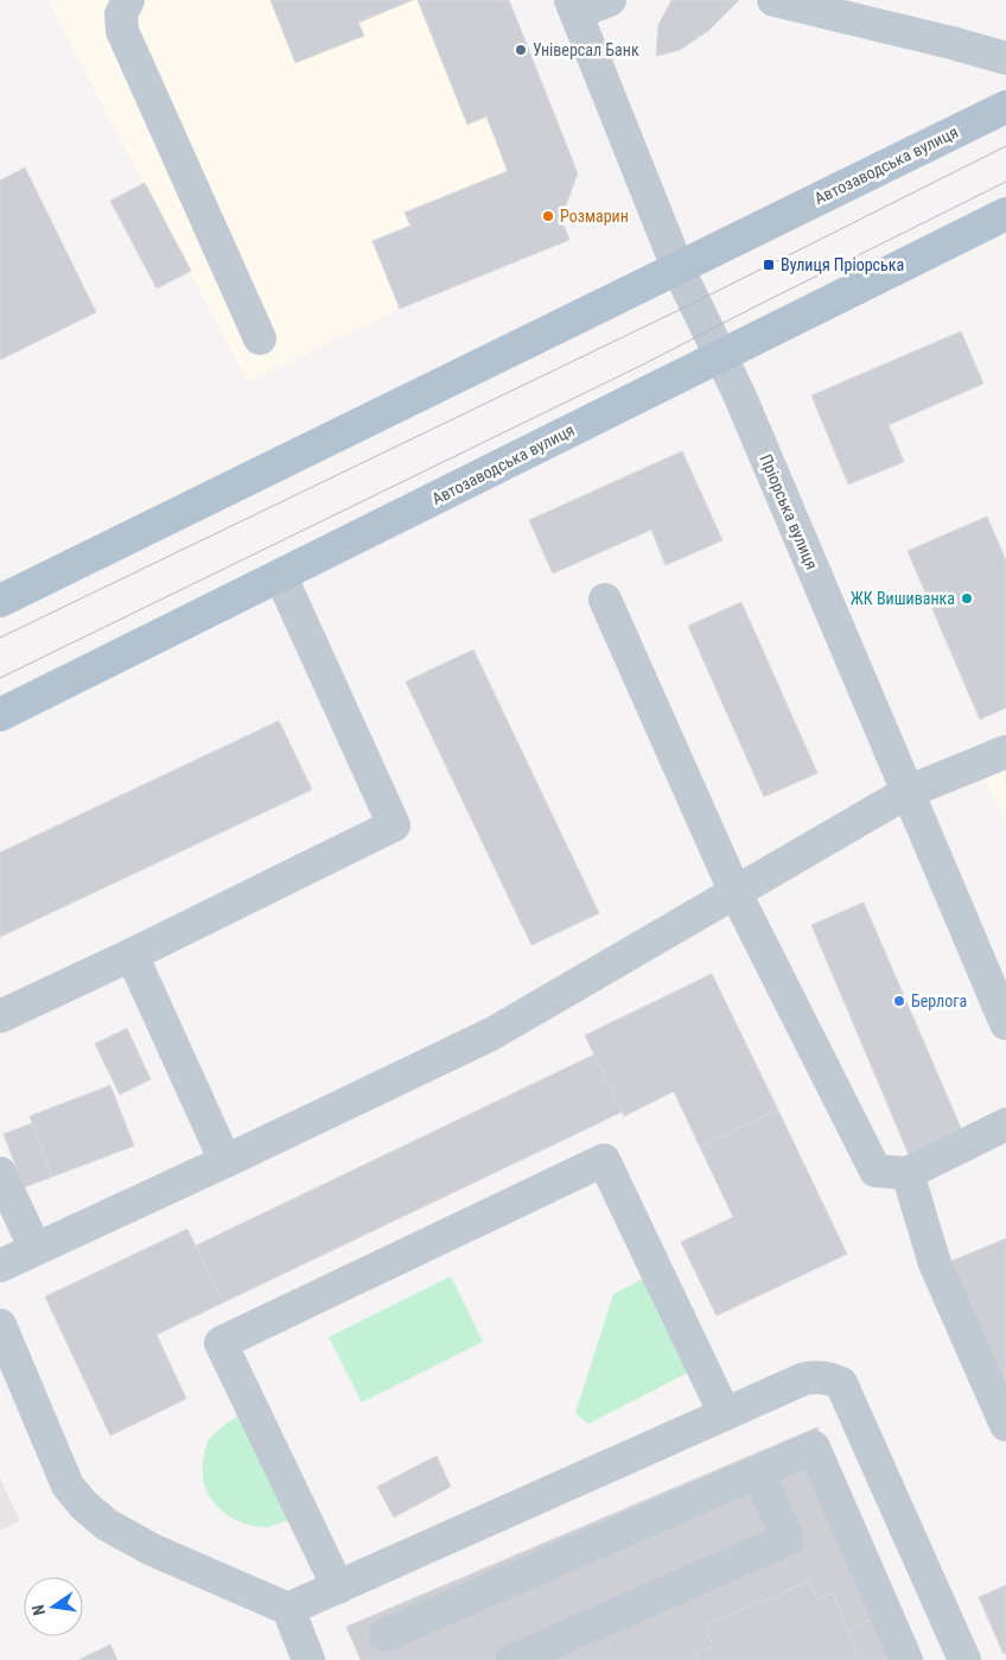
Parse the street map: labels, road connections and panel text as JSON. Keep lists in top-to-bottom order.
{
  "streets": {
    "main road": ["Автозаводська вулиця"],
    "street": ["Пріорська вулиця"]
  },
  "crossings": [
    ["Автозаводська вулиця", "Пріорська вулиця"]
  ],
  "places": {
    "other": [
      "Універсал Банк",
      "Розмарин",
      "ЖК Вишиванка",
      "Берлога"
    ],
    "transit": ["Вулиця Пріорська"]
  },
  "north": "left"
}
